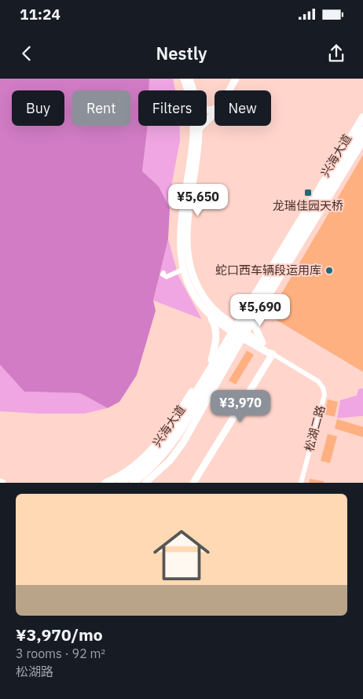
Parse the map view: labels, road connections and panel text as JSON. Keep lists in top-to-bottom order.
{
  "streets": {
    "street": ["兴海大道", "松湖二路"]
  },
  "places": {
    "transit": ["龙瑞佳园天桥"],
    "other": ["蛇口西车辆段运用库"]
  },
  "page": {
    "status": "11:24",
    "header": "Nestly",
    "chip": [
      "Buy",
      "Rent",
      "Filters",
      "New"
    ],
    "price": ["¥5,650", "¥5,690", "¥3,970"],
    "list": [
      {
        "name": "¥3,970/mo",
        "note": "3 rooms · 92 m² · 松湖路"
      }
    ]
  }
}
